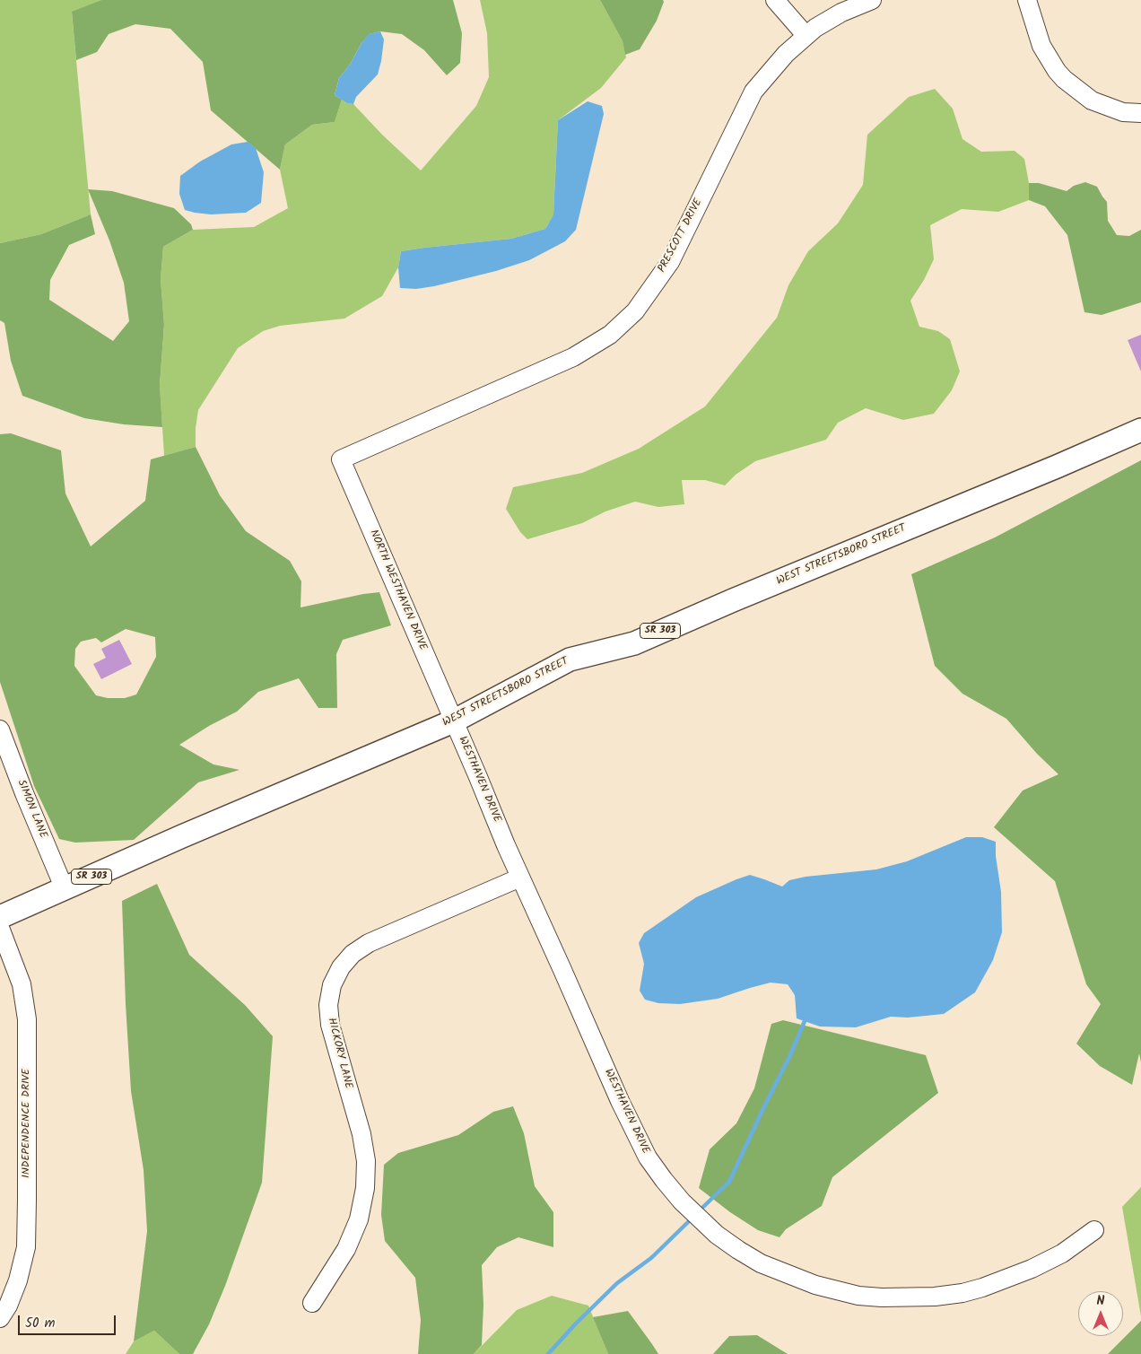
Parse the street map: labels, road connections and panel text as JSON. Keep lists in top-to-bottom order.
{
  "streets": {
    "main road": ["WEST STREETSBORO STREET", "SR 303"],
    "street": [
      "PRESCOTT DRIVE",
      "NORTH WESTHAVEN DRIVE",
      "WESTHAVEN DRIVE",
      "SIMON LANE",
      "HICKORY LANE",
      "INDEPENDENCE DRIVE"
    ]
  },
  "crossings": [
    ["PRESCOTT DRIVE", "NORTH WESTHAVEN DRIVE"],
    ["WEST STREETSBORO STREET", "NORTH WESTHAVEN DRIVE"],
    ["WEST STREETSBORO STREET", "WESTHAVEN DRIVE"],
    ["WEST STREETSBORO STREET", "SIMON LANE"],
    ["NORTH WESTHAVEN DRIVE", "WESTHAVEN DRIVE"],
    ["WESTHAVEN DRIVE", "HICKORY LANE"]
  ],
  "scale_bar": "50 m",
  "north": "top"
}
